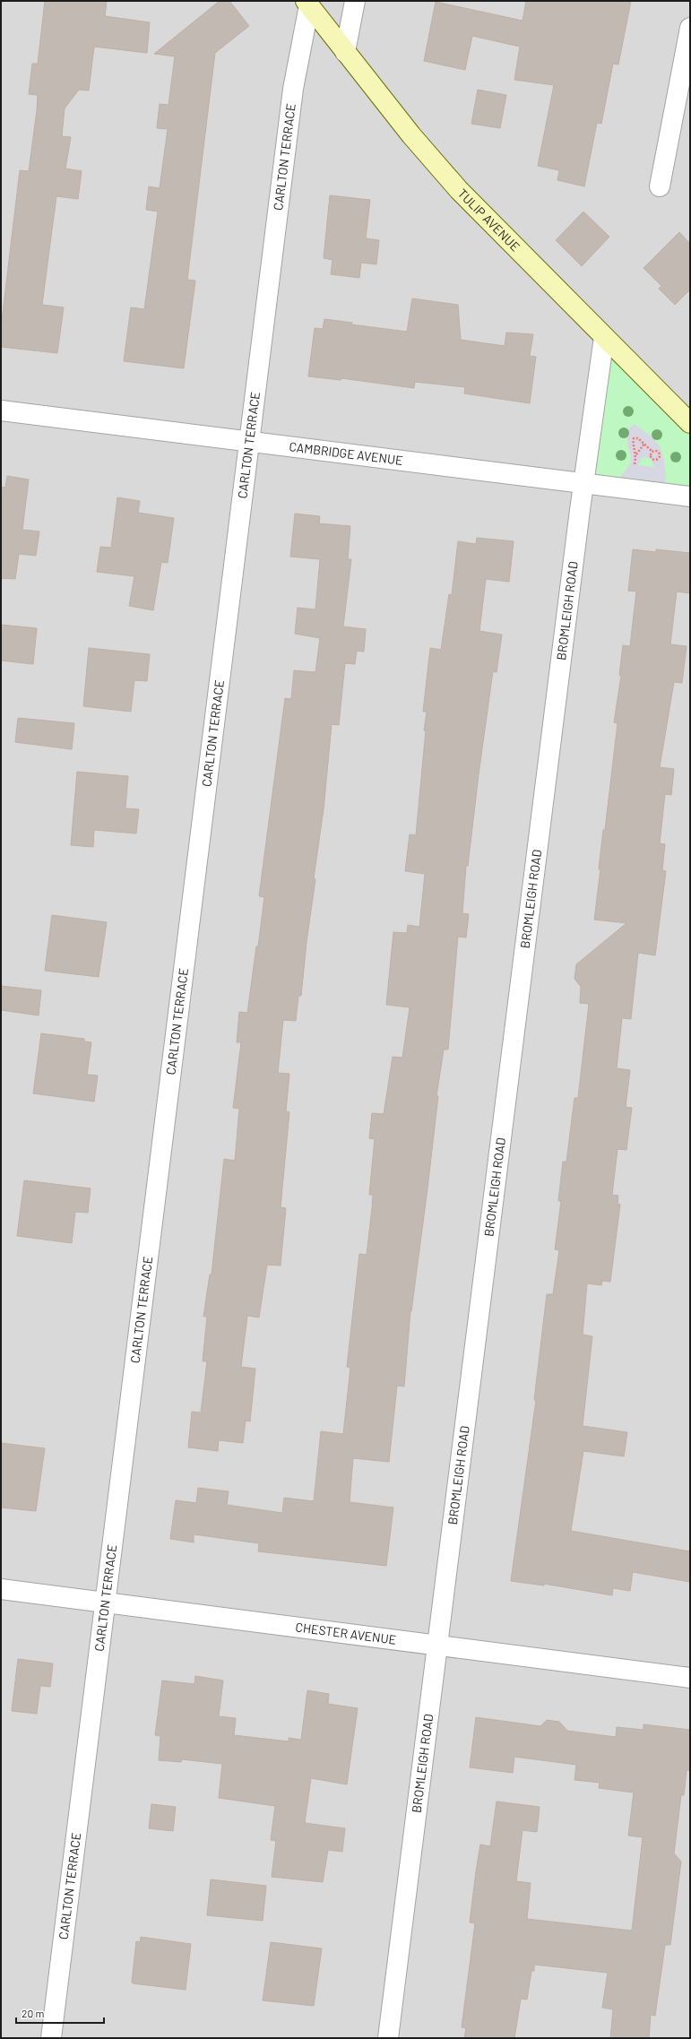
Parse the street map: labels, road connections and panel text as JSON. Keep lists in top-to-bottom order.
{
  "streets": {
    "main road": ["TULIP AVENUE"],
    "street": [
      "CARLTON TERRACE",
      "CAMBRIDGE AVENUE",
      "BROMLEIGH ROAD",
      "CHESTER AVENUE"
    ]
  },
  "crossings": [
    ["CARLTON TERRACE", "TULIP AVENUE"],
    ["CARLTON TERRACE", "CAMBRIDGE AVENUE"],
    ["CARLTON TERRACE", "CHESTER AVENUE"],
    ["TULIP AVENUE", "BROMLEIGH ROAD"],
    ["CAMBRIDGE AVENUE", "BROMLEIGH ROAD"],
    ["BROMLEIGH ROAD", "CHESTER AVENUE"]
  ],
  "scale_bar": "20 m"
}
